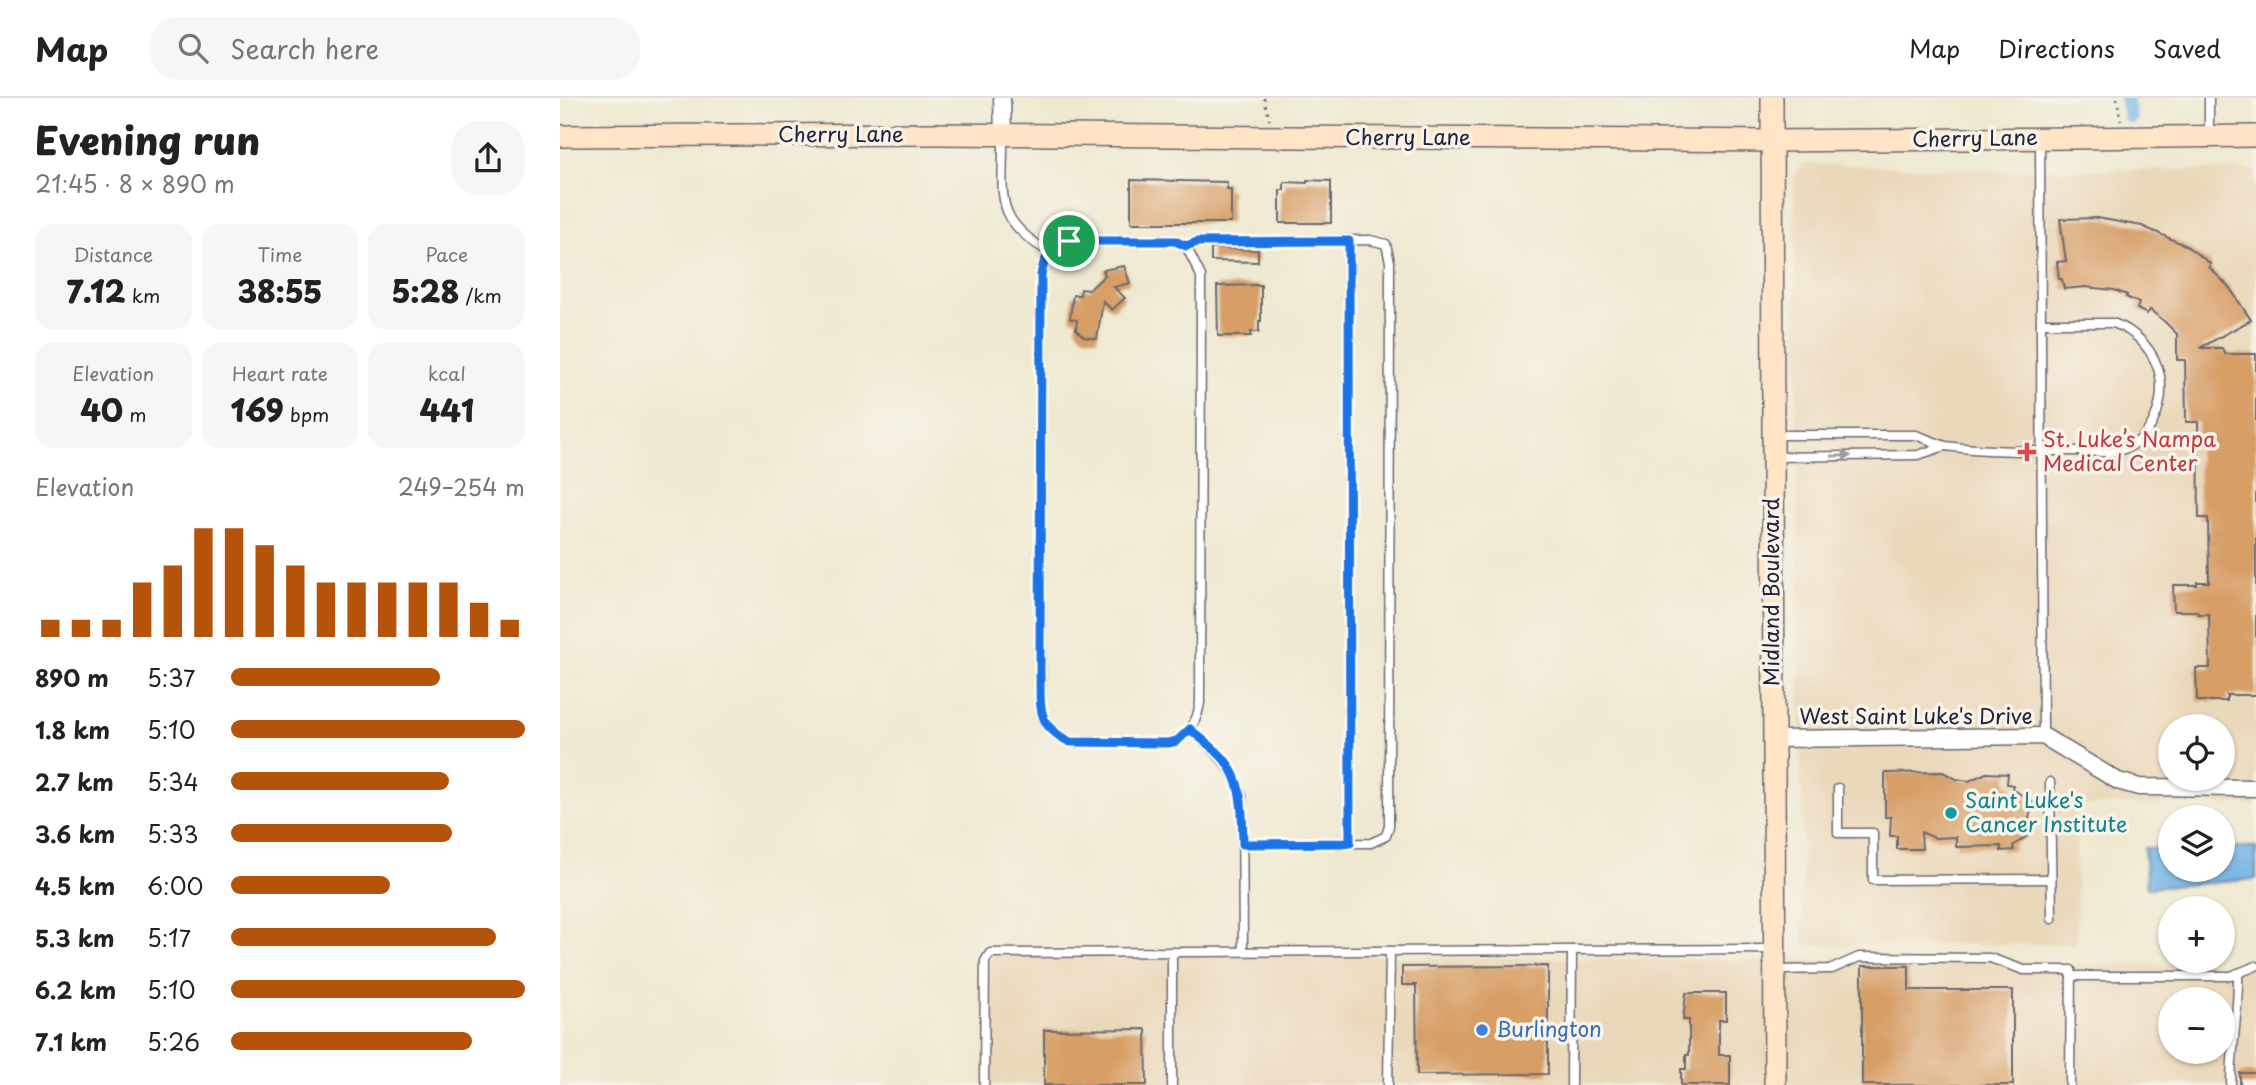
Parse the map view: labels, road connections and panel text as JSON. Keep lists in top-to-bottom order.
{
  "streets": {
    "main road": ["Cherry Lane", "Midland Boulevard"],
    "street": ["West Saint Luke's Drive"]
  },
  "crossings": [
    ["Cherry Lane", "Midland Boulevard"],
    ["Midland Boulevard", "West Saint Luke's Drive"]
  ],
  "places": {
    "health": ["St. Luke’s Nampa Medical Center"],
    "other": ["Saint Luke's Cancer Institute", "Burlington"]
  },
  "page": {
    "header": "Map",
    "search": "Search here",
    "nav": ["Map", "Directions", "Saved"],
    "heading": ["Evening run", "21:45 · 8 × 890 m"],
    "stats": [
      ["Distance", "7.12 km"],
      ["Time", "38:55"],
      ["Pace", "5:28 /km"],
      ["Elevation", "40 m"],
      ["Heart rate", "169 bpm"],
      ["kcal", "441"]
    ],
    "chart": ["Elevation", "249–254 m"],
    "list": [
      {
        "name": "890 m",
        "note": "5:37"
      },
      {
        "name": "1.8 km",
        "note": "5:10"
      },
      {
        "name": "2.7 km",
        "note": "5:34"
      },
      {
        "name": "3.6 km",
        "note": "5:33"
      },
      {
        "name": "4.5 km",
        "note": "6:00"
      },
      {
        "name": "5.3 km",
        "note": "5:17"
      },
      {
        "name": "6.2 km",
        "note": "5:10"
      },
      {
        "name": "7.1 km",
        "note": "5:26"
      }
    ],
    "map_buttons": ["+", "−"]
  }
}
